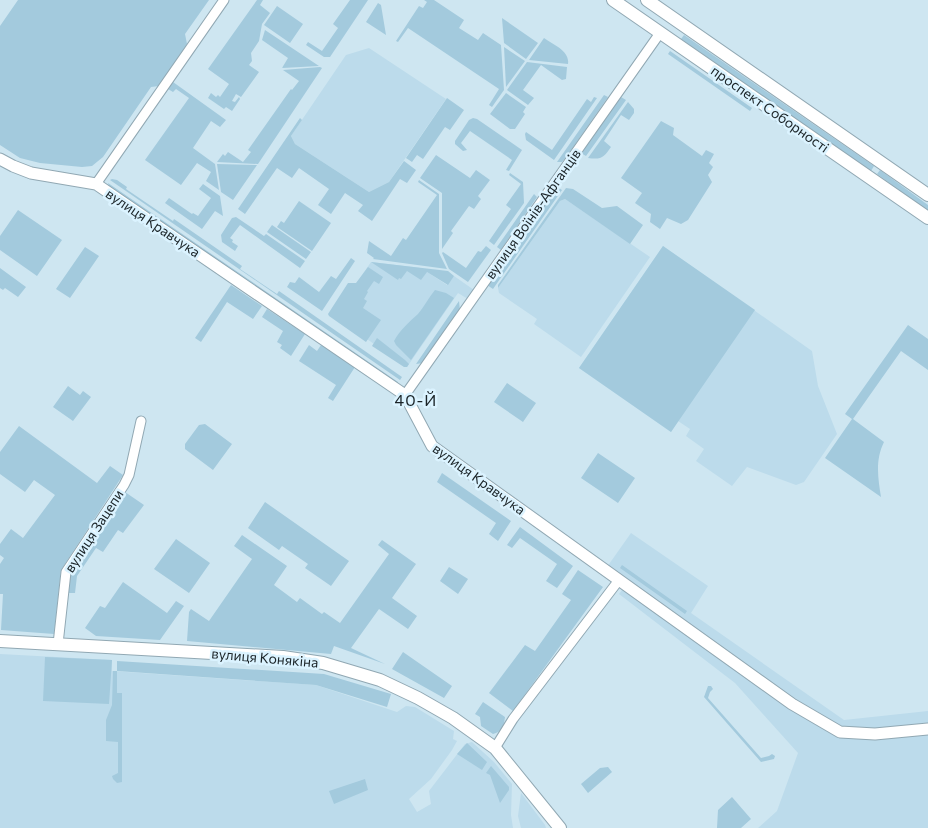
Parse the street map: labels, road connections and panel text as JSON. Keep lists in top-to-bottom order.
{
  "streets": {
    "main road": ["проспект Соборності", "вулиця Конякіна"],
    "street": ["вулиця Воїнів-Афганців", "вулиця Кравчука", "вулиця Зацепи"]
  },
  "crossings": [
    ["проспект Соборності", "вулиця Воїнів-Афганців"],
    ["вулиця Воїнів-Афганців", "вулиця Кравчука"],
    ["вулиця Зацепи", "вулиця Конякіна"]
  ],
  "districts": ["40-Й"]
}
